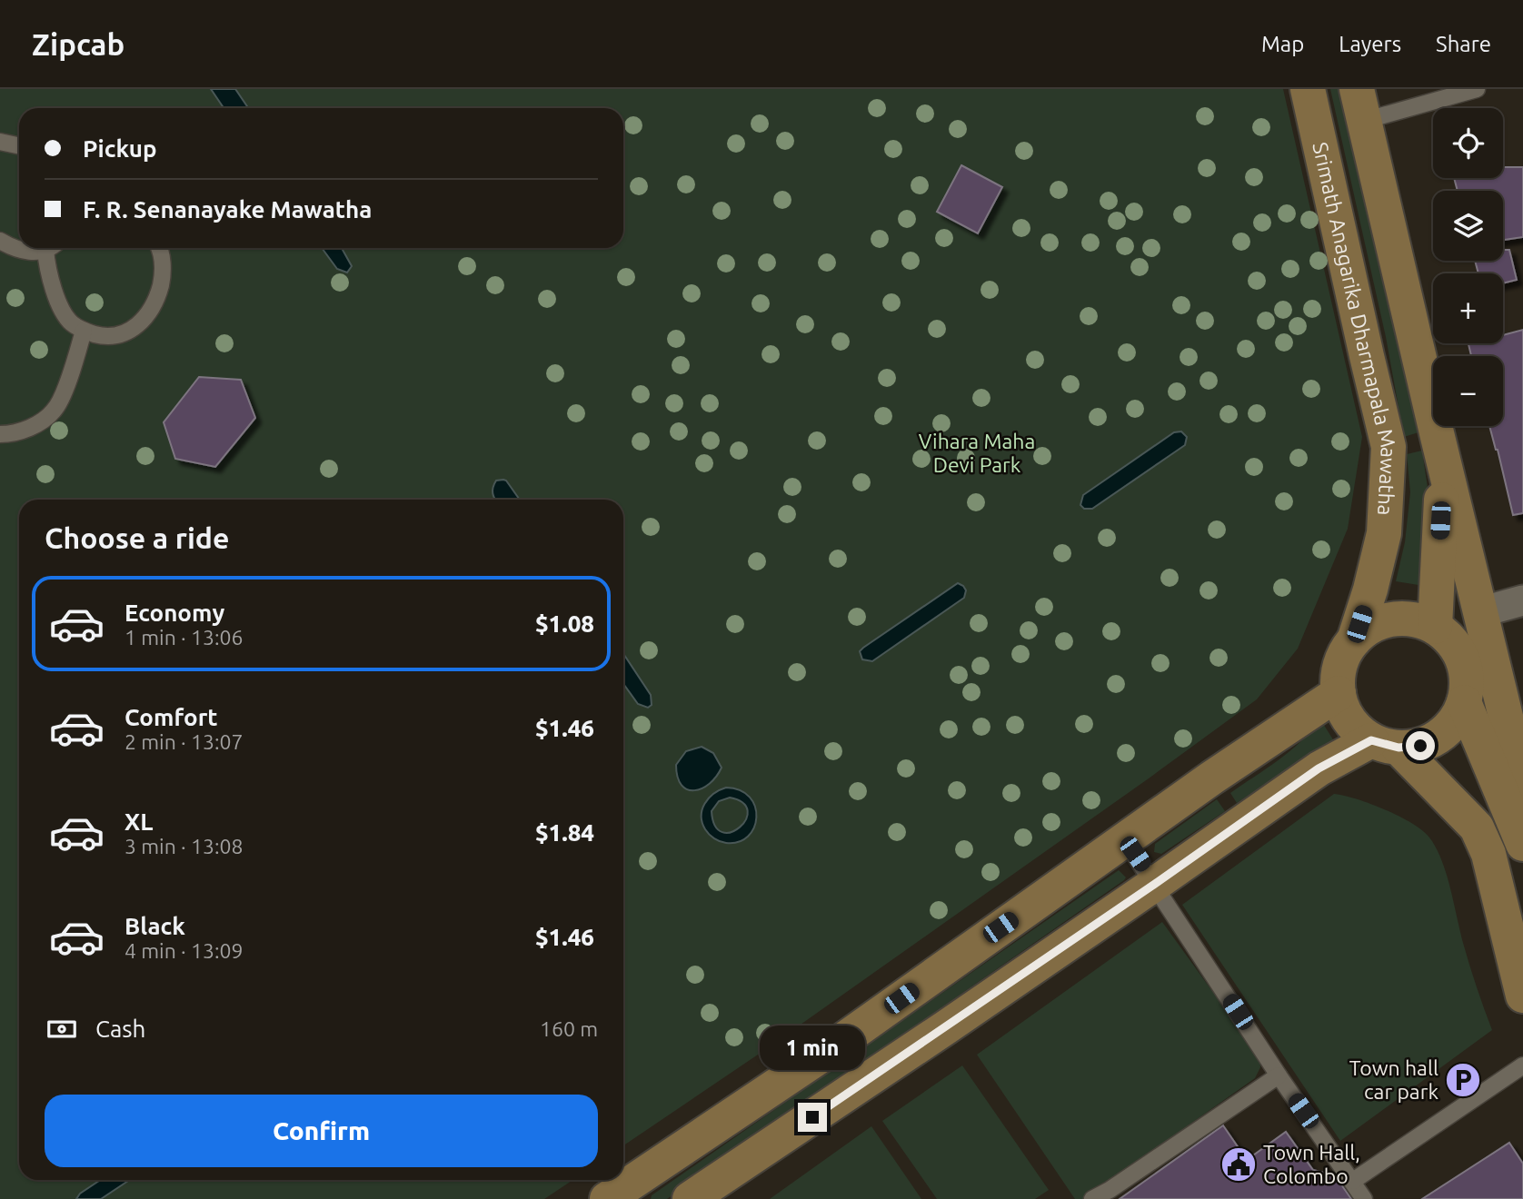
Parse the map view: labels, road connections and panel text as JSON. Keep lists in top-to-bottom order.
{
  "streets": {
    "main road": ["Srimath Anagarika Dharmapala Mawatha"]
  },
  "parks": ["Vihara Maha Devi Park"],
  "places": {
    "parking": ["Town hall car park"],
    "public building": ["Town Hall, Colombo"]
  },
  "page": {
    "header": "Zipcab",
    "nav": ["Map", "Layers", "Share"],
    "map_buttons": ["+", "−"],
    "banner": ["Pickup", "F. R. Senanayake Mawatha"],
    "heading": "Choose a ride",
    "list": [
      {
        "name": "Economy",
        "note": "1 min · 13:06",
        "value": "$1.08"
      },
      {
        "name": "Comfort",
        "note": "2 min · 13:07",
        "value": "$1.46"
      },
      {
        "name": "XL",
        "note": "3 min · 13:08",
        "value": "$1.84"
      },
      {
        "name": "Black",
        "note": "4 min · 13:09",
        "value": "$1.46"
      }
    ],
    "pay": ["Cash", "160 m"],
    "bubble": "1 min",
    "buttons": "Confirm"
  }
}
